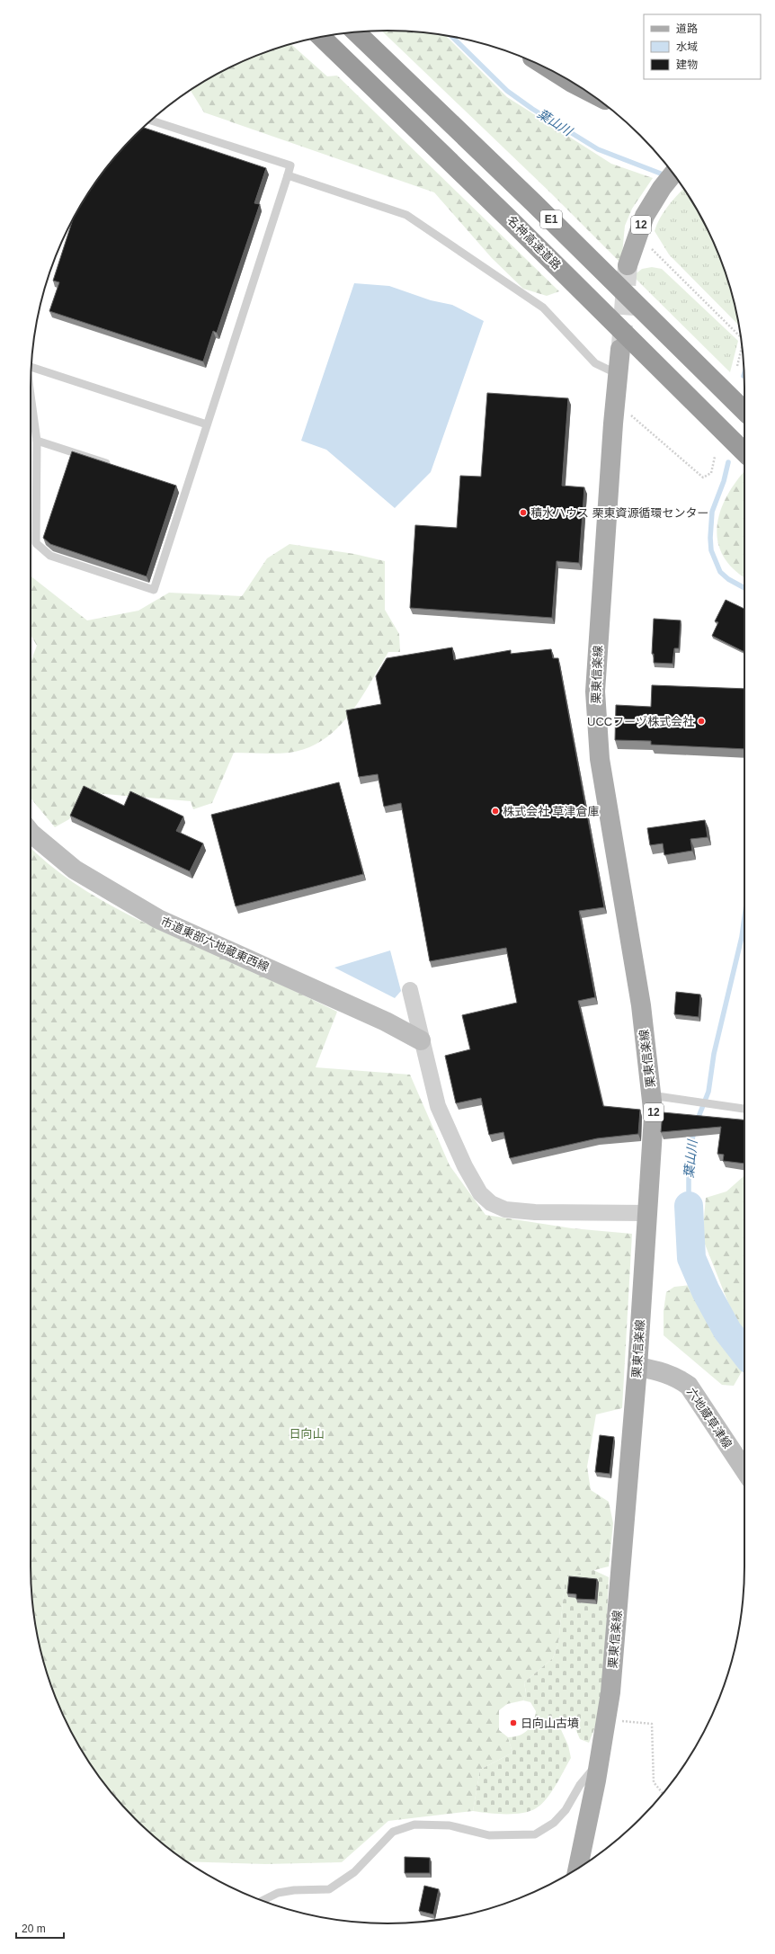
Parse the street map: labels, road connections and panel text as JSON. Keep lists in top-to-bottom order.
{
  "streets": {
    "highway": ["E1", "名神高速道路"],
    "main road": ["12", "栗東信楽線"],
    "street": ["市道東部六地蔵東西線", "六地蔵草津線"]
  },
  "crossings": [
    ["栗東信楽線", "六地蔵草津線"]
  ],
  "water": ["葉山川"],
  "parks": ["日向山"],
  "places": [
    "積水ハウス 栗東資源循環センター",
    "UCCフーヅ株式会社",
    "株式会社 草津倉庫",
    "日向山古墳"
  ],
  "legend": ["道路", "水域", "建物"],
  "scale_bar": "20 m"
}
